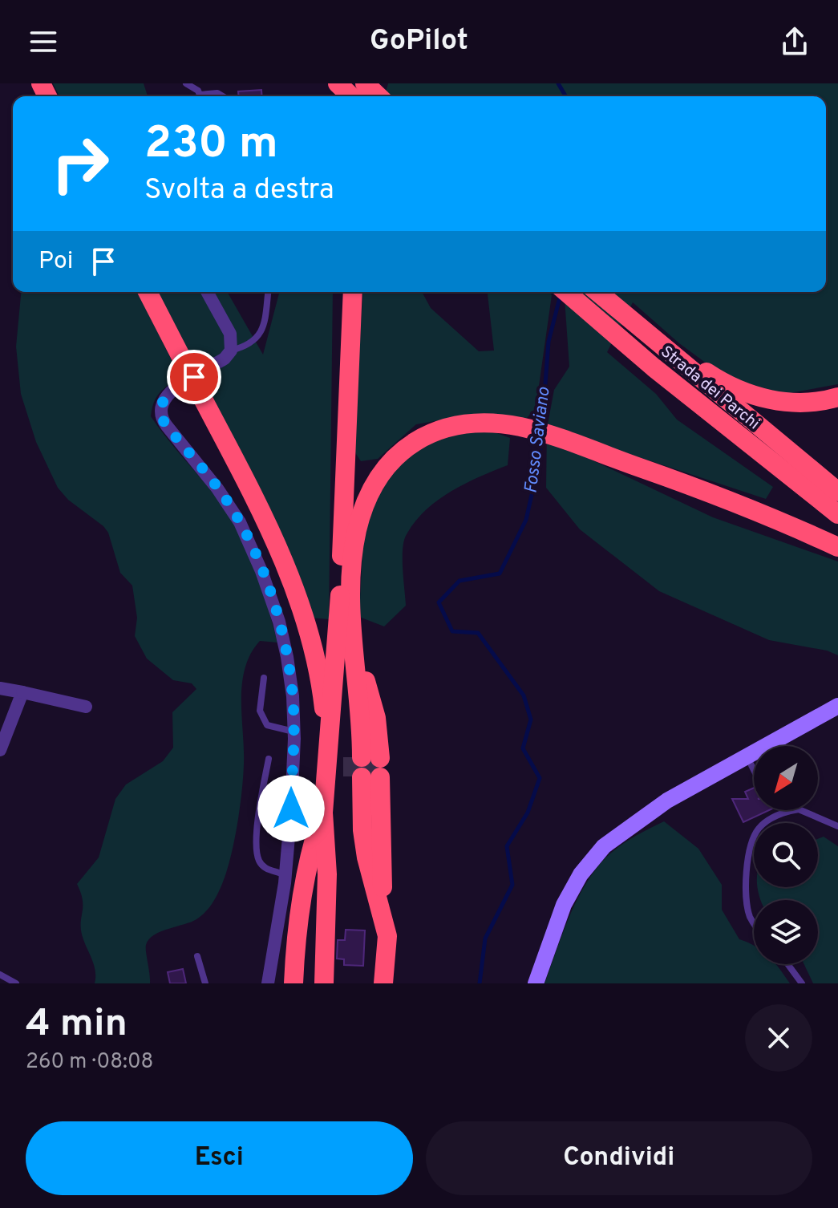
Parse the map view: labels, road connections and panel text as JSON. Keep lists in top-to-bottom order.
{
  "streets": {
    "highway": ["Strada dei Parchi"]
  },
  "water": ["Fosso Saviano"],
  "north": "bottom left",
  "page": {
    "header": "GoPilot",
    "turn": ["230 m", "Svolta a destra"],
    "then": "Poi",
    "heading": ["4 min", "260 m · 08:08"],
    "buttons": ["Esci", "Condividi"]
  }
}
